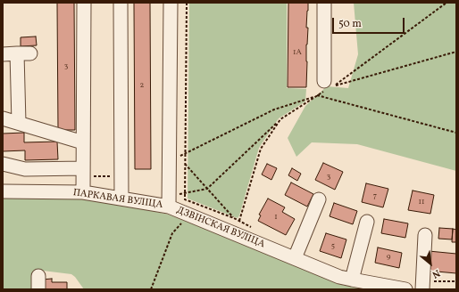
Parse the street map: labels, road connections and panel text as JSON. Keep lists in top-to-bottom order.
{
  "streets": {
    "street": ["ПАРКАВАЯ ВУЛІЦА", "ДЗВІНСКАЯ ВУЛІЦА"]
  },
  "crossings": [
    ["ПАРКАВАЯ ВУЛІЦА", "ДЗВІНСКАЯ ВУЛІЦА"]
  ],
  "house_numbers": [
    "1А",
    "3",
    "2",
    "3",
    "7",
    "11",
    "1",
    "5",
    "9"
  ],
  "scale_bar": "50 m",
  "north": "bottom right"
}
